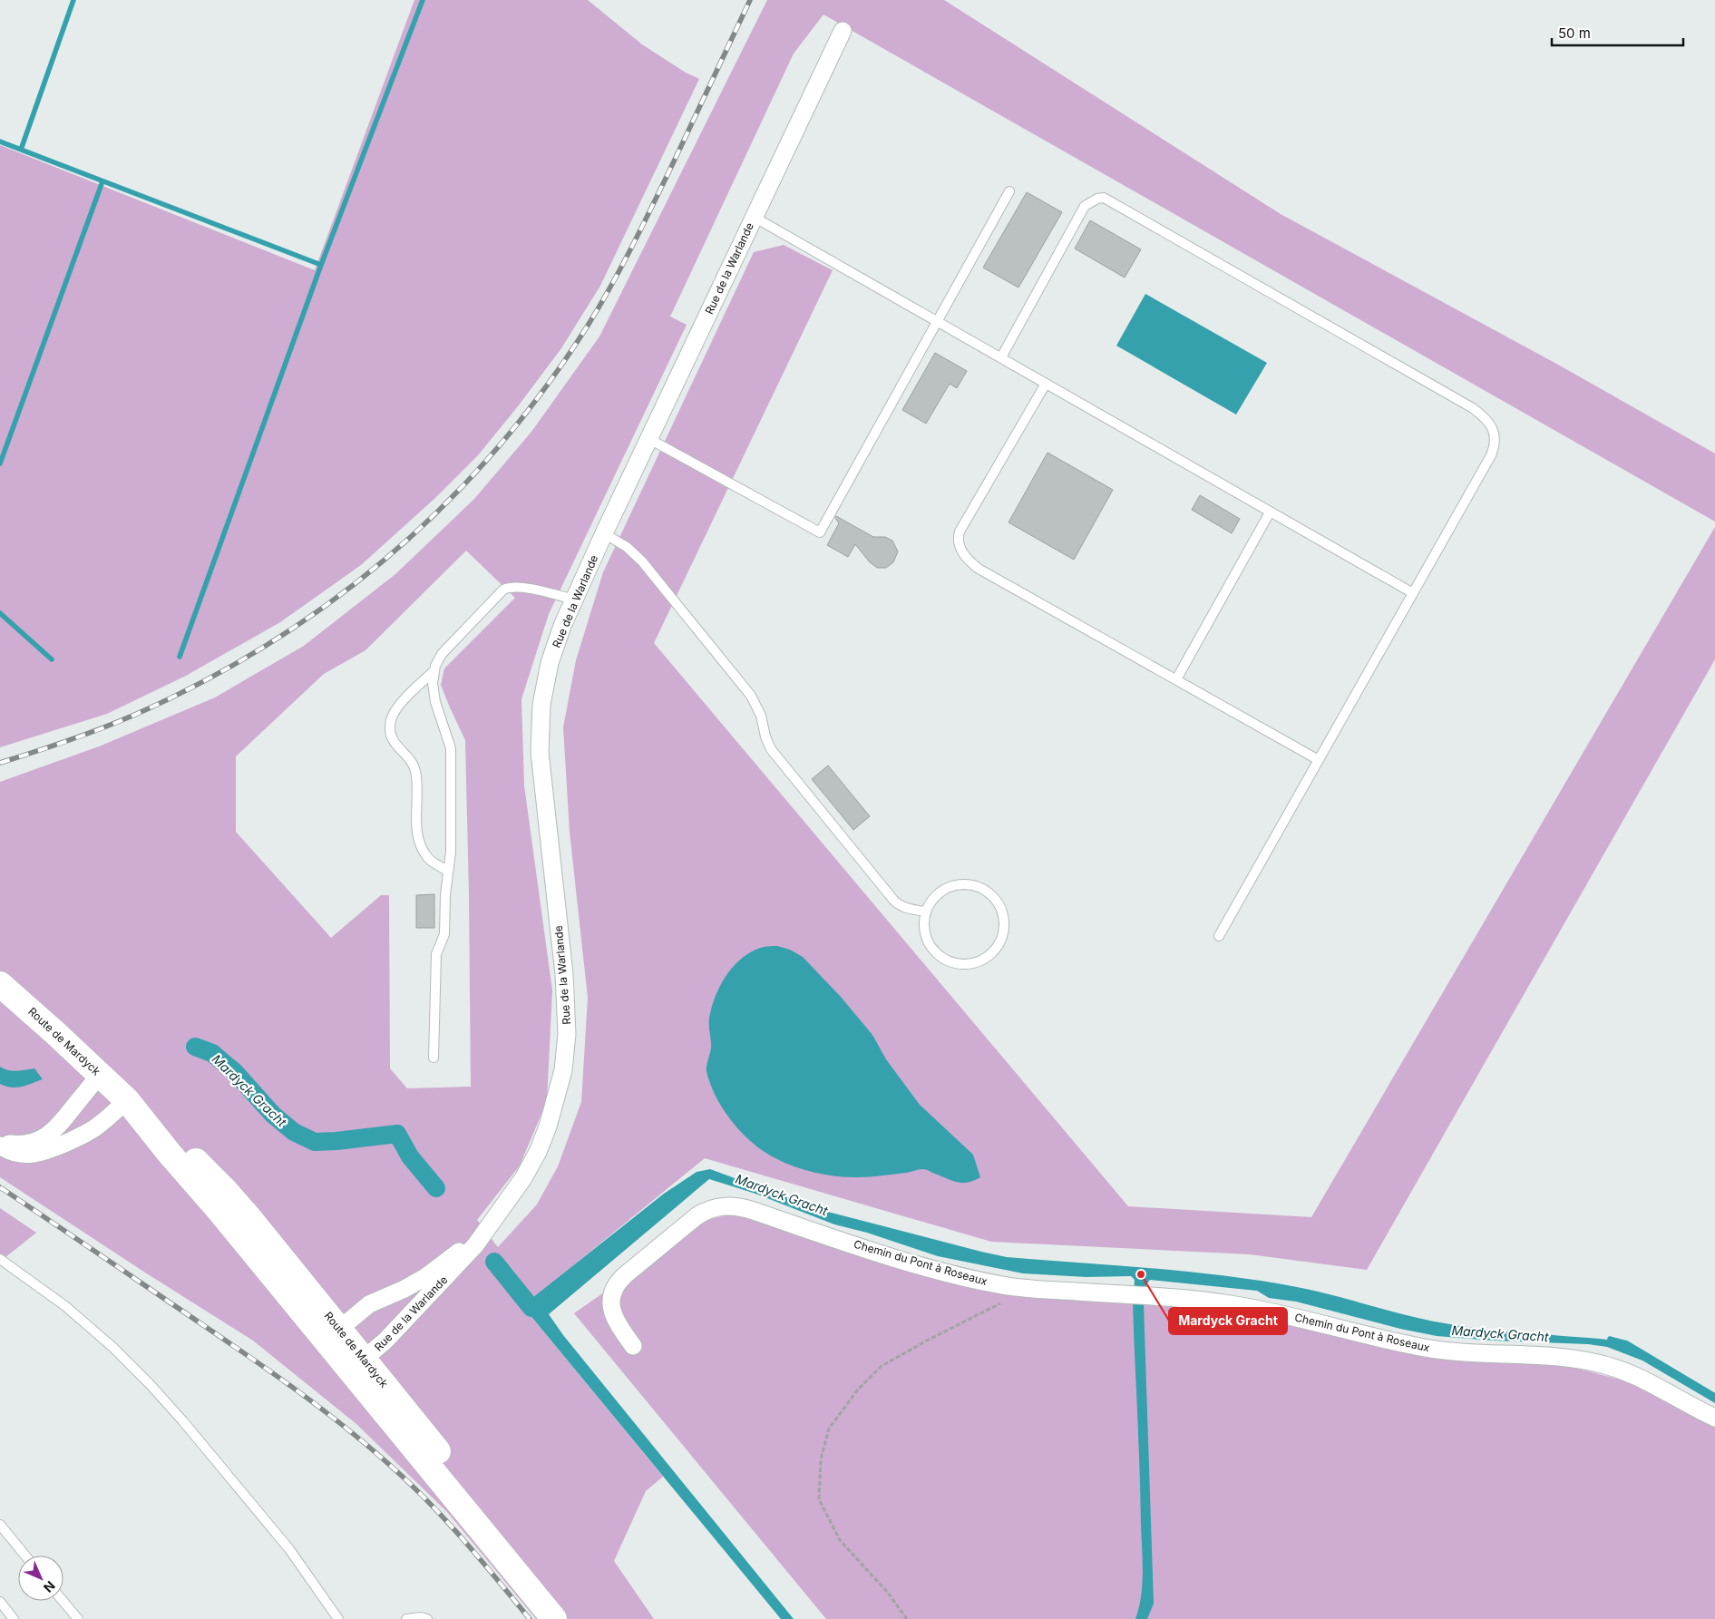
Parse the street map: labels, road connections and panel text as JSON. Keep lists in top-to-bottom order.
{
  "streets": {
    "main road": ["Route de Mardyck"],
    "street": ["Rue de la Warlande", "Chemin du Pont à Roseaux"]
  },
  "crossings": [
    ["Rue de la Warlande", "Route de Mardyck"]
  ],
  "water": ["Mardyck Gracht"],
  "places": ["Mardyck Gracht"],
  "scale_bar": "50 m",
  "north": "bottom right"
}
